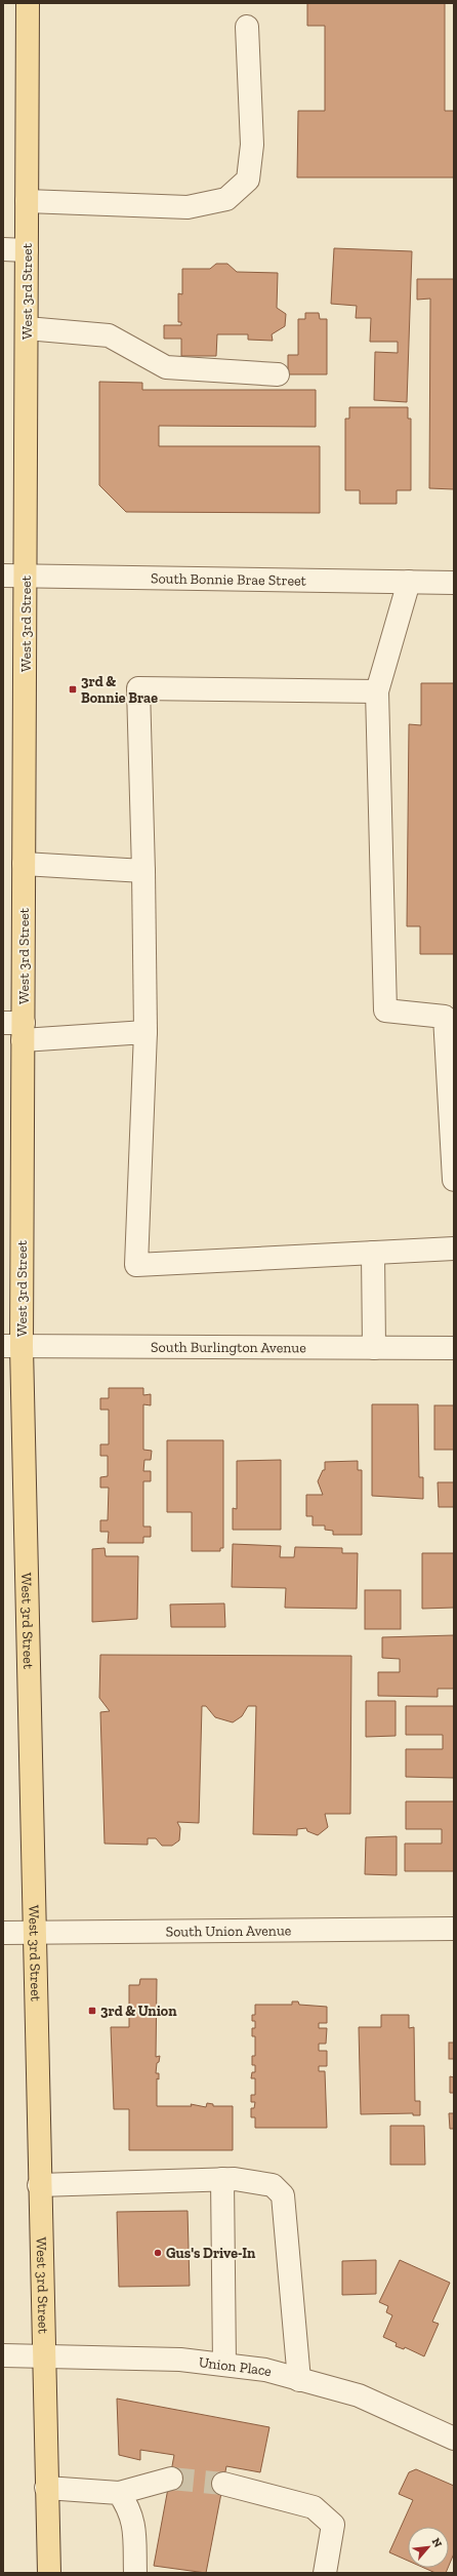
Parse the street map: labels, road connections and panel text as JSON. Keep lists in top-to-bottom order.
{
  "streets": {
    "main road": ["West 3rd Street"],
    "street": [
      "South Bonnie Brae Street",
      "South Burlington Avenue",
      "South Union Avenue",
      "Union Place"
    ]
  },
  "crossings": [
    ["West 3rd Street", "South Bonnie Brae Street"],
    ["West 3rd Street", "South Burlington Avenue"],
    ["West 3rd Street", "South Union Avenue"],
    ["West 3rd Street", "Union Place"]
  ],
  "places": {
    "transit": ["3rd & Bonnie Brae", "3rd & Union"],
    "other": ["Gus's Drive-In"]
  },
  "north": "top right"
}
